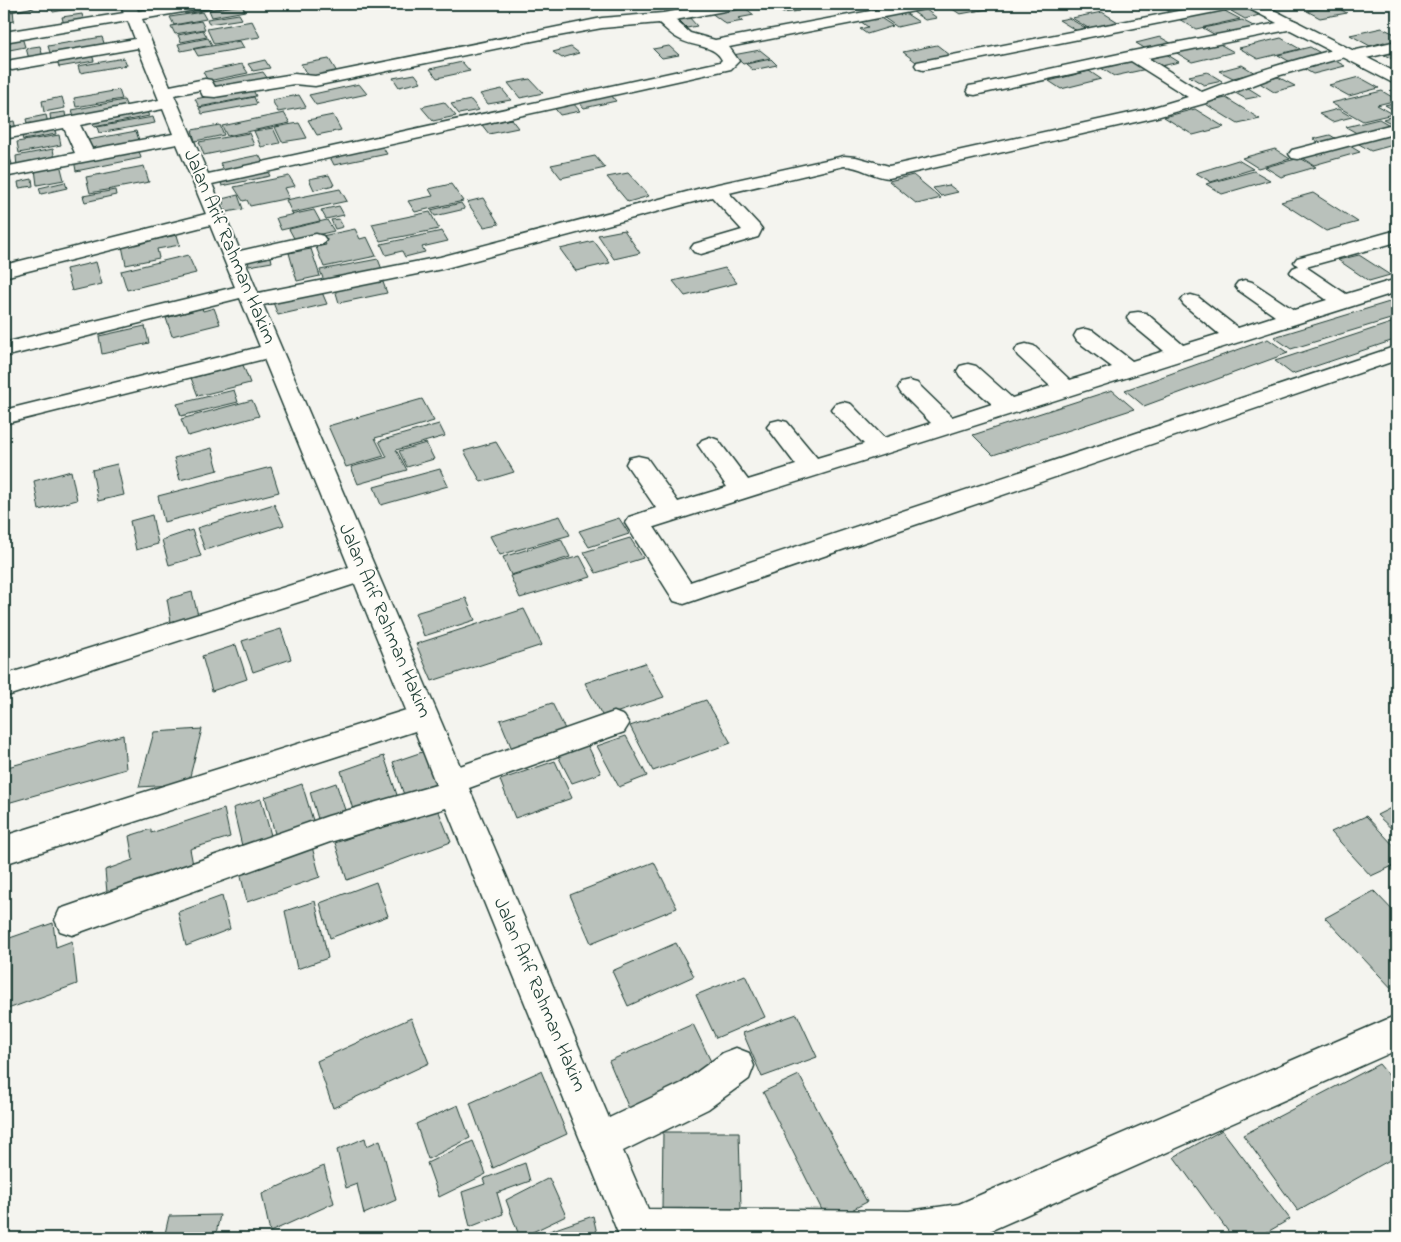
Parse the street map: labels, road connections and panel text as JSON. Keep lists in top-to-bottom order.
{
  "streets": {
    "street": ["Jalan Arif Rahman Hakim"]
  }
}
